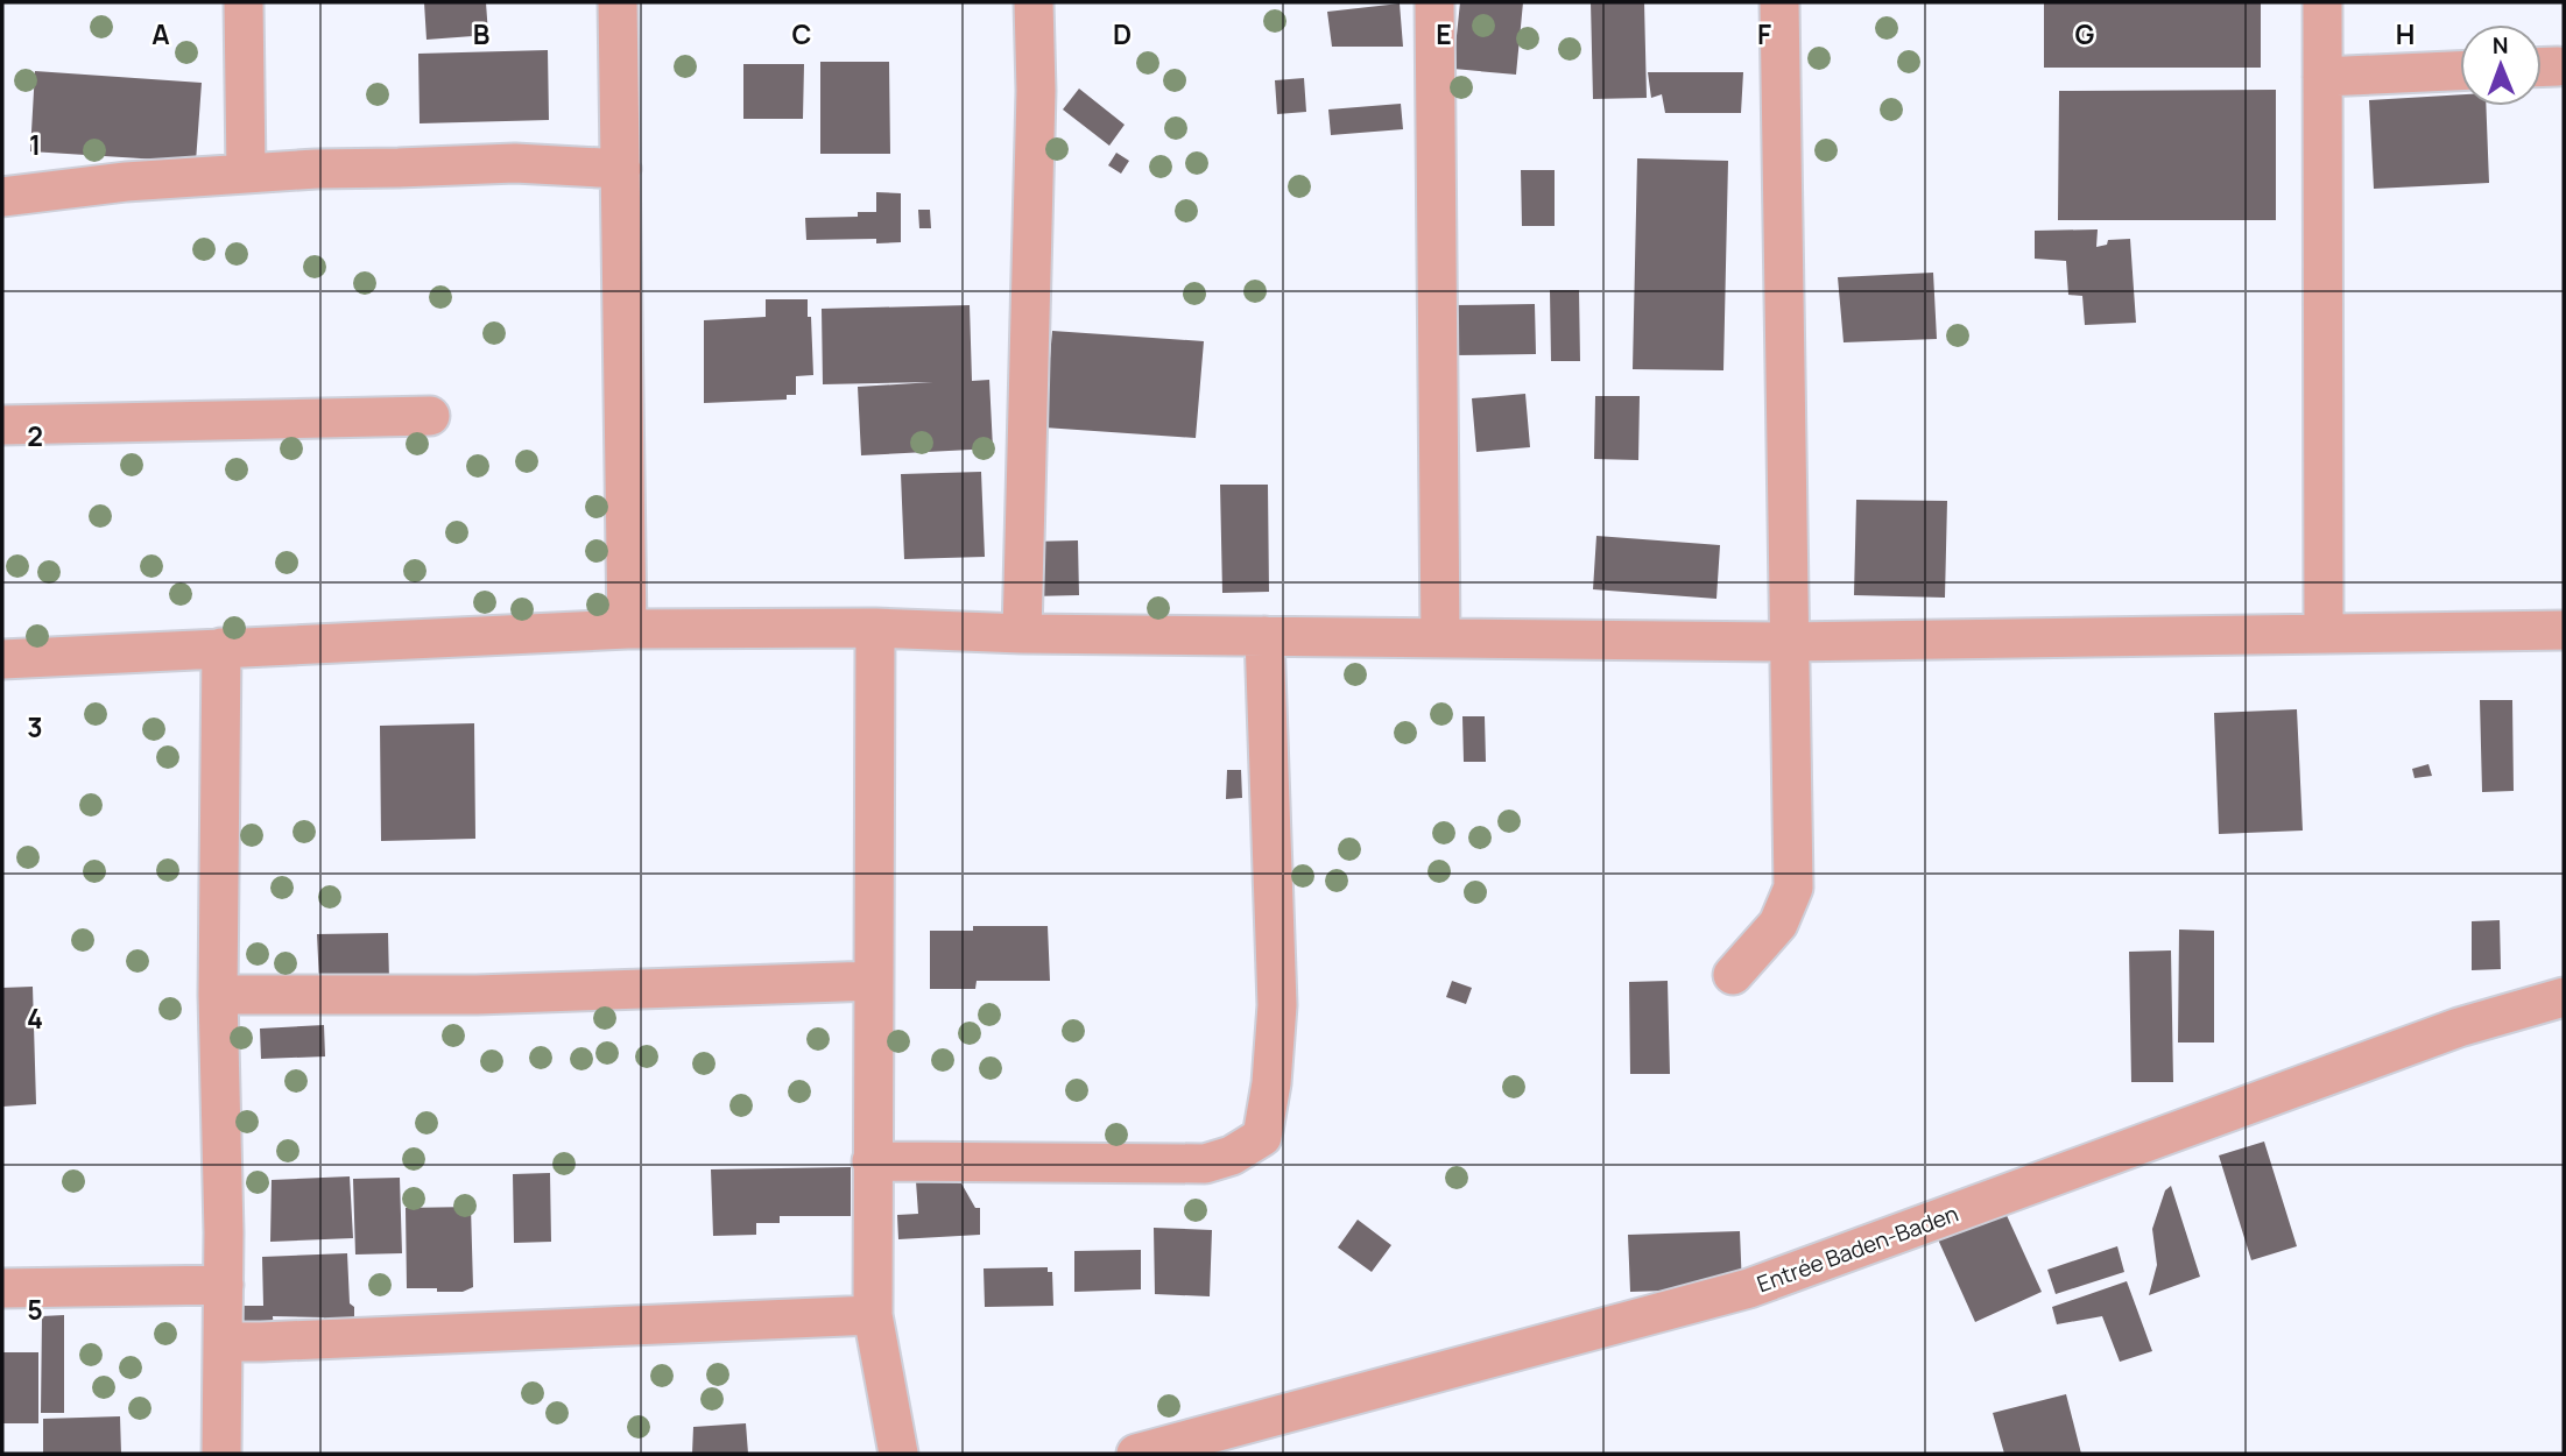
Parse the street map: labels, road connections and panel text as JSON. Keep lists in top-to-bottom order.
{
  "streets": {
    "street": ["Entrée Baden-Baden"]
  },
  "north": "top",
  "grid": {
    "columns": [
      "A",
      "B",
      "C",
      "D",
      "E",
      "F",
      "G",
      "H"
    ],
    "rows": [
      "1",
      "2",
      "3",
      "4",
      "5"
    ]
  }
}
